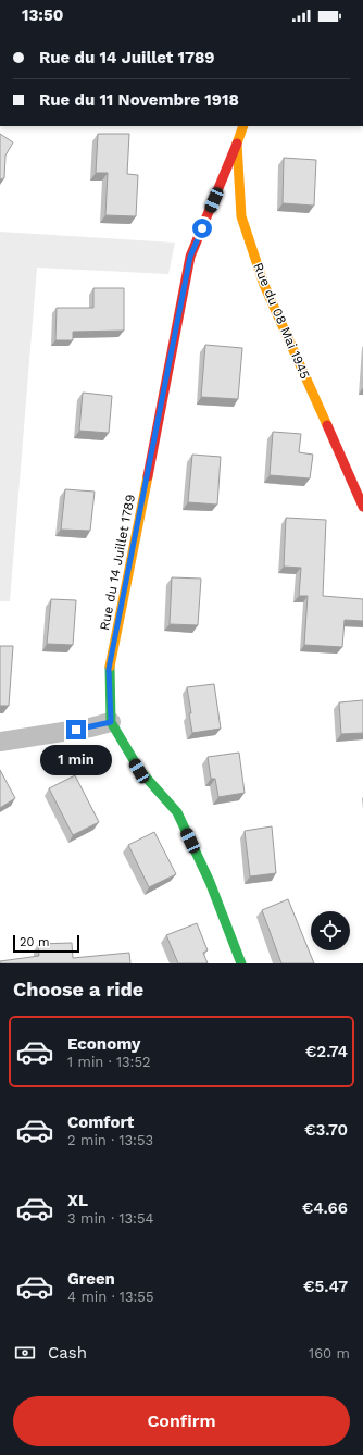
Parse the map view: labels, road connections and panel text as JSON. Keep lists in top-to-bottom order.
{
  "streets": {
    "street": ["Rue du 08 Mai 1945", "Rue du 14 Juillet 1789"]
  },
  "crossings": [
    ["Rue du 08 Mai 1945", "Rue du 14 Juillet 1789"]
  ],
  "scale_bar": "20 m",
  "page": {
    "status": "13:50",
    "banner": ["Rue du 14 Juillet 1789", "Rue du 11 Novembre 1918"],
    "bubble": "1 min",
    "scale": "20 m",
    "heading": "Choose a ride",
    "list": [
      {
        "name": "Economy",
        "note": "1 min · 13:52",
        "value": "€2.74"
      },
      {
        "name": "Comfort",
        "note": "2 min · 13:53",
        "value": "€3.70"
      },
      {
        "name": "XL",
        "note": "3 min · 13:54",
        "value": "€4.66"
      },
      {
        "name": "Green",
        "note": "4 min · 13:55",
        "value": "€5.47"
      }
    ],
    "pay": ["Cash", "160 m"],
    "buttons": "Confirm"
  }
}
